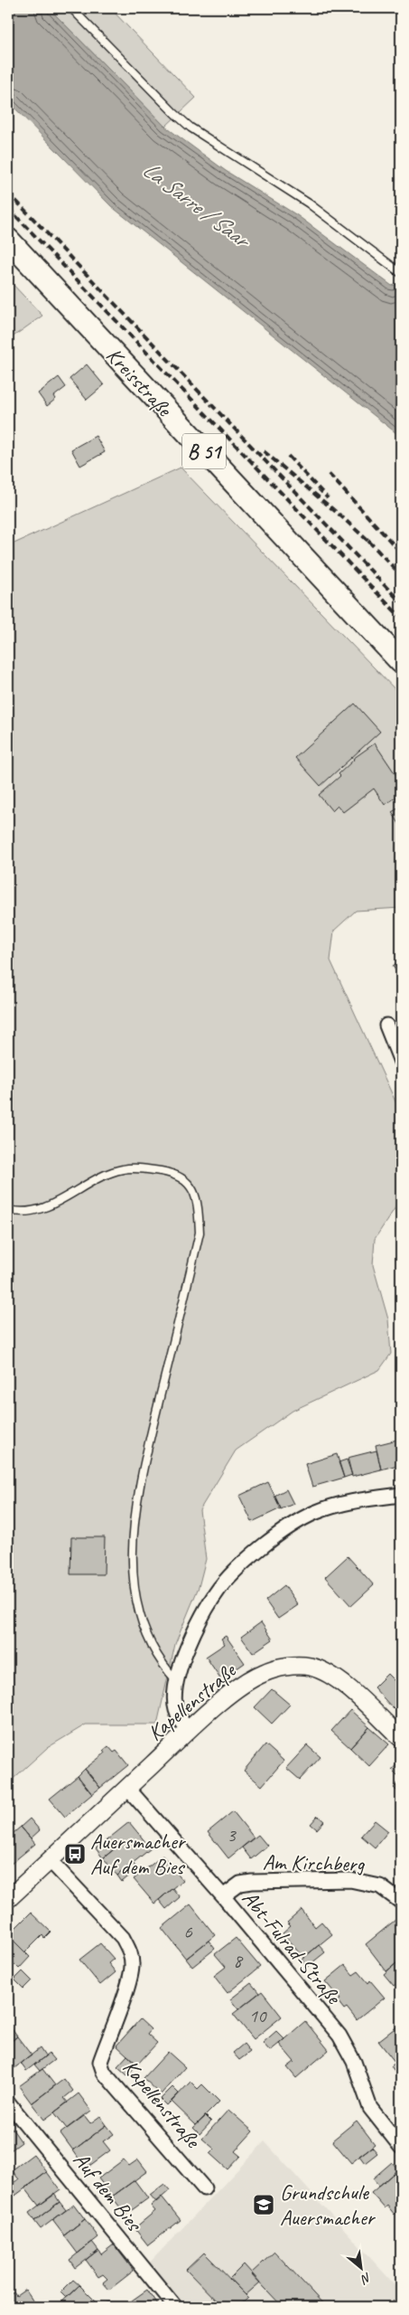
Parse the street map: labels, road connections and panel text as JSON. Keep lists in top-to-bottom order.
{
  "streets": {
    "main road": ["Kreisstraße", "B 51"],
    "street": [
      "Kapellenstraße",
      "Am Kirchberg",
      "Abt-Fulrad-Straße",
      "Auf dem Bies"
    ]
  },
  "crossings": [
    ["Kapellenstraße", "Abt-Fulrad-Straße"],
    ["Am Kirchberg", "Abt-Fulrad-Straße"]
  ],
  "water": ["La Sarre / Saar"],
  "places": {
    "bus stop": ["Auersmacher Auf dem Bies"],
    "school or university": ["Grundschule Auersmacher"]
  },
  "house_numbers": [
    "3",
    "6",
    "8",
    "10"
  ],
  "north": "bottom right"
}
